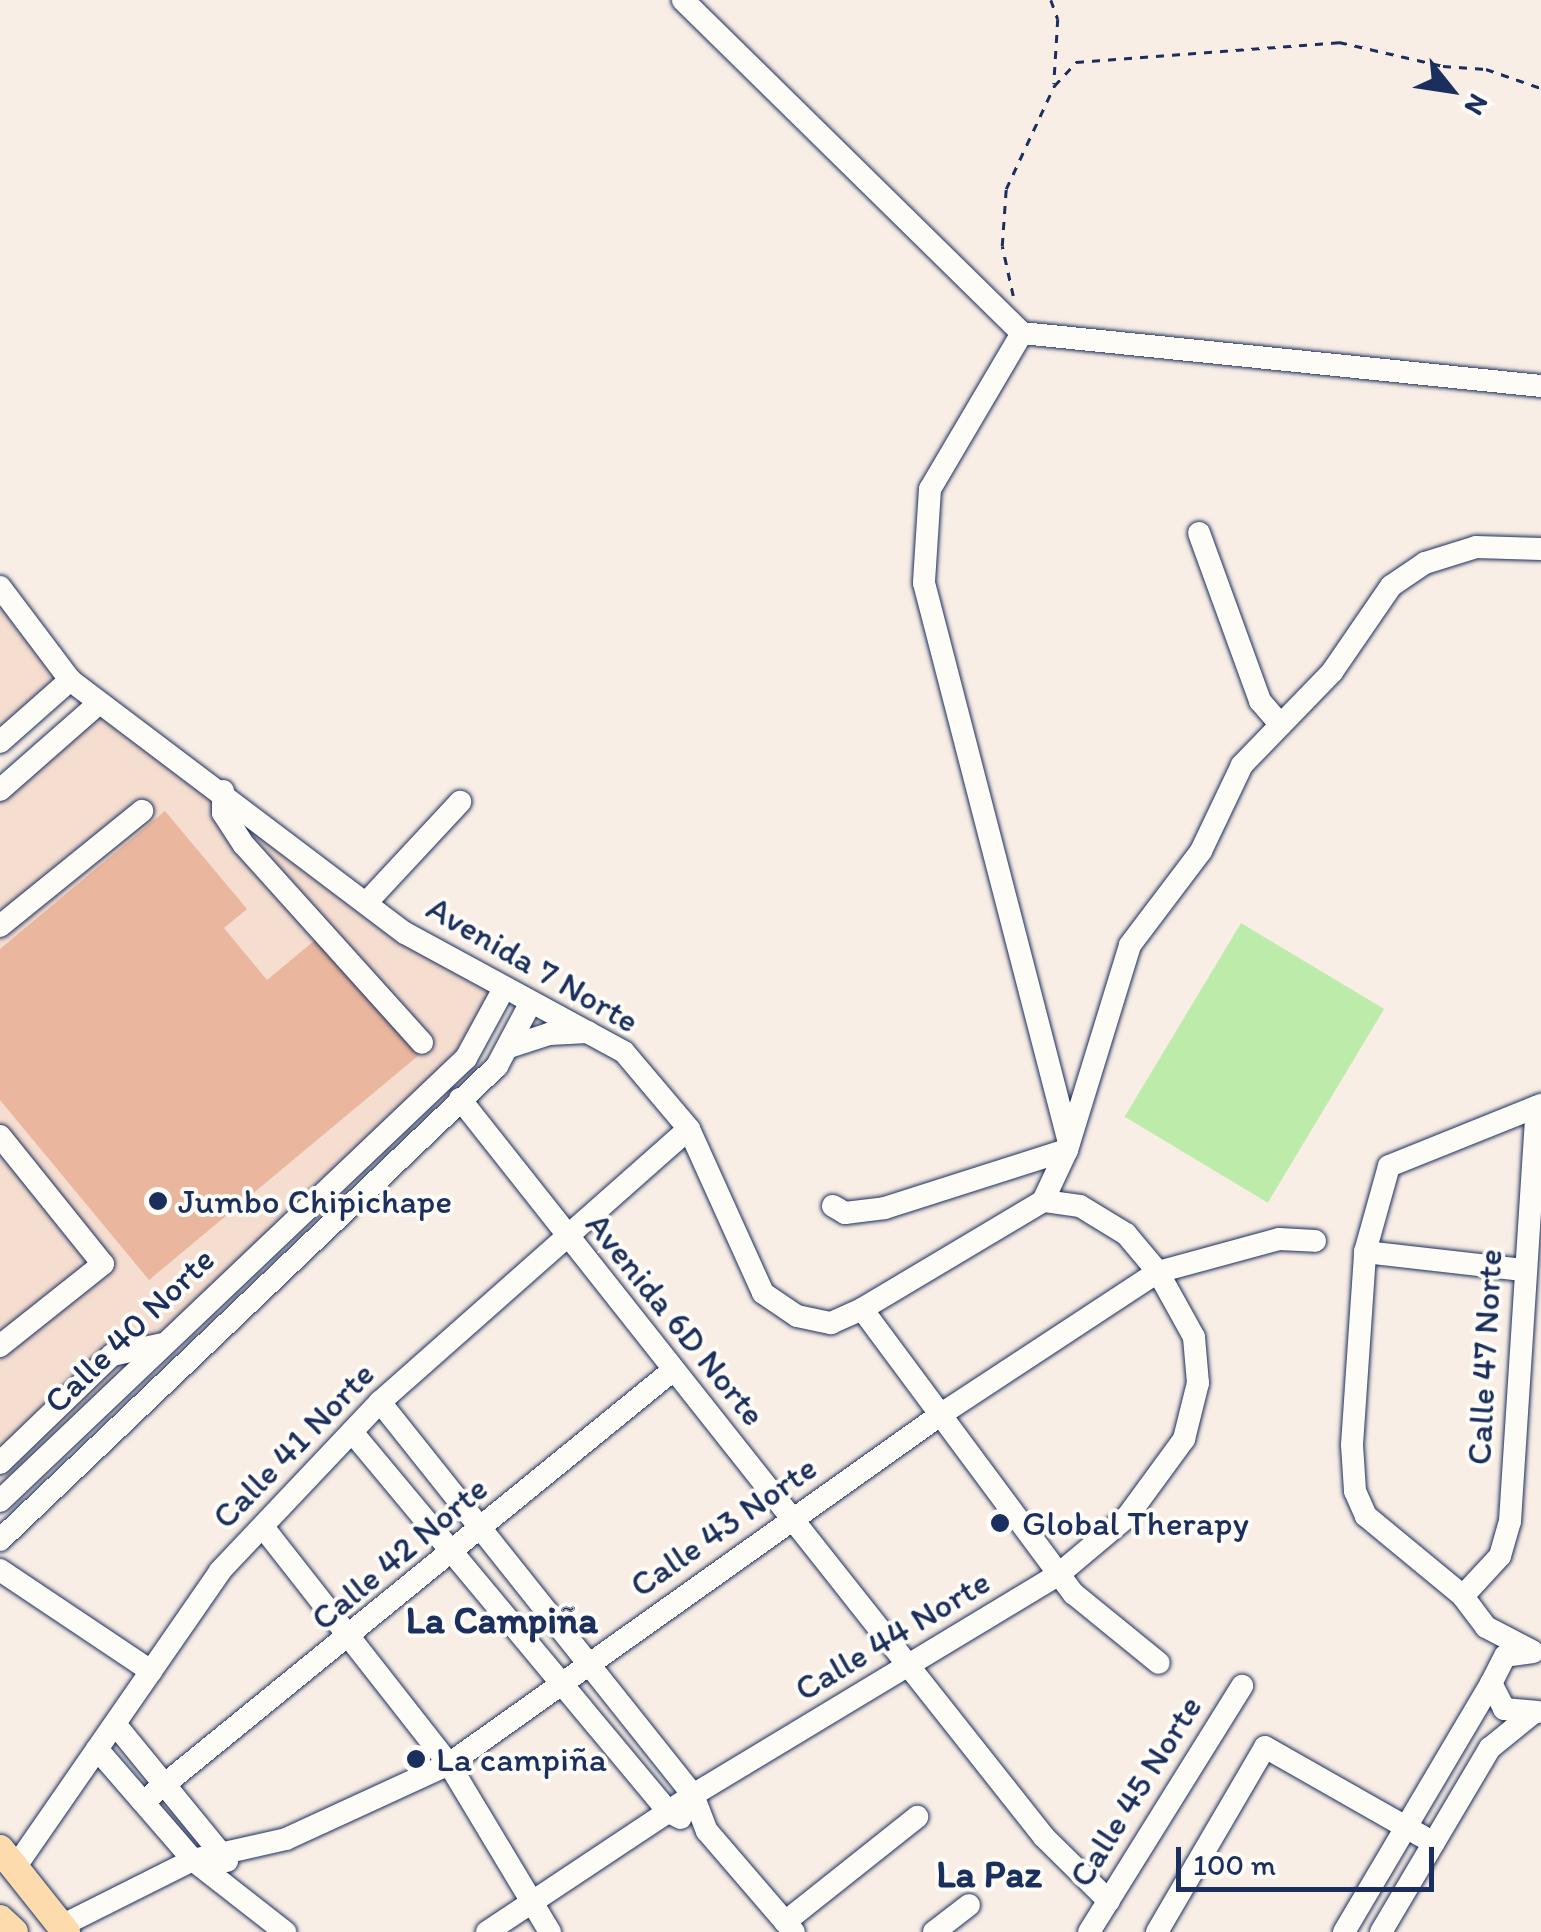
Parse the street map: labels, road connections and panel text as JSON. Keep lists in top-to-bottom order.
{
  "streets": {
    "street": [
      "Avenida 7 Norte",
      "Avenida 6D Norte",
      "Calle 40 Norte",
      "Calle 47 Norte",
      "Calle 41 Norte",
      "Calle 43 Norte",
      "Calle 42 Norte",
      "Calle 44 Norte",
      "Calle 45 Norte"
    ]
  },
  "crossings": [
    ["Avenida 7 Norte", "Calle 40 Norte"],
    ["Avenida 7 Norte", "Calle 41 Norte"],
    ["Avenida 7 Norte", "Calle 44 Norte"],
    ["Avenida 6D Norte", "Calle 40 Norte"],
    ["Avenida 6D Norte", "Calle 41 Norte"],
    ["Avenida 6D Norte", "Calle 43 Norte"],
    ["Avenida 6D Norte", "Calle 42 Norte"],
    ["Avenida 6D Norte", "Calle 44 Norte"],
    ["Avenida 6D Norte", "Calle 45 Norte"],
    ["Calle 43 Norte", "Calle 44 Norte"]
  ],
  "districts": ["La Campiña", "La Paz"],
  "places": ["Jumbo Chipichape", "Global Therapy", "La campiña"],
  "scale_bar": "100 m",
  "north": "bottom right"
}
